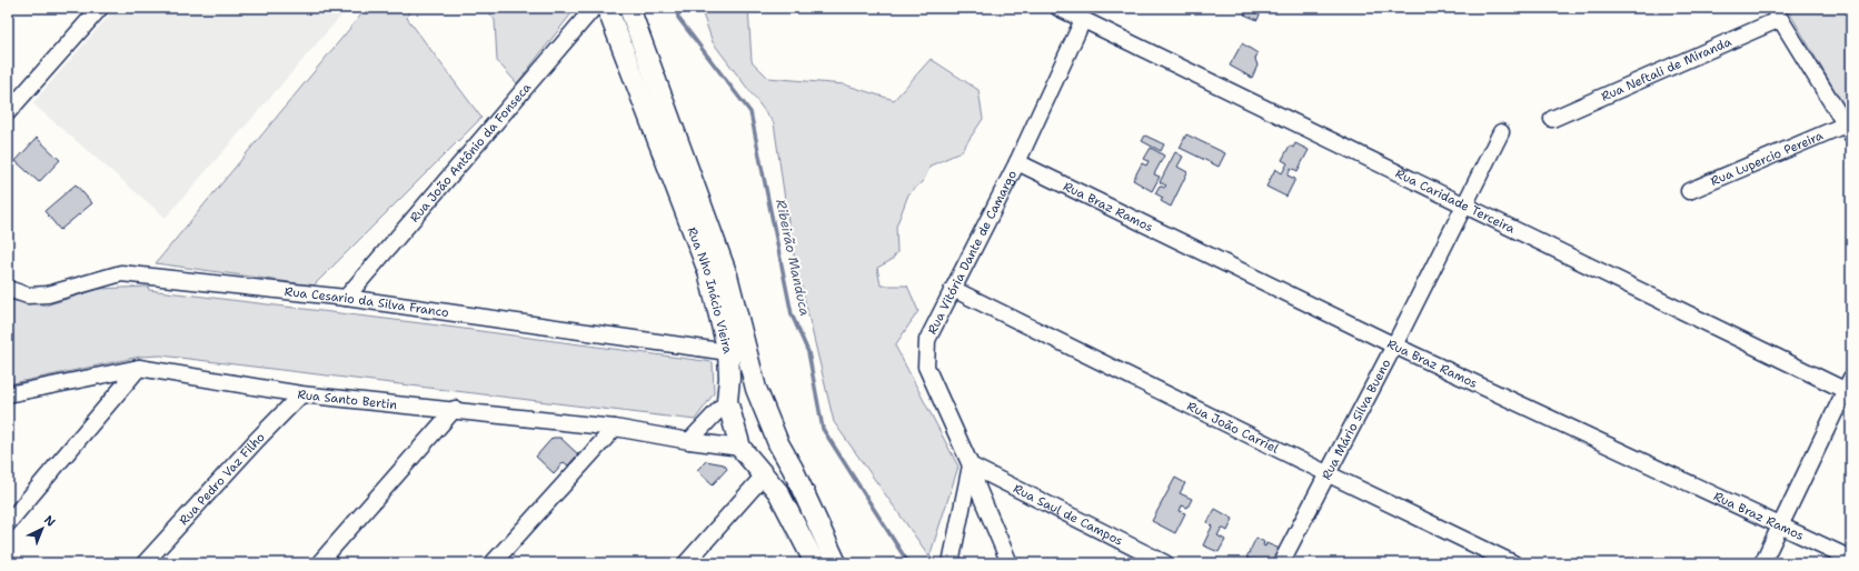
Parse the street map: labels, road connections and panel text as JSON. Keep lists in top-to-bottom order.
{
  "streets": {
    "main road": ["Rua Nho Inácio Vieira"],
    "street": [
      "Rua Neftali de Miranda",
      "Rua João Antônio da Fonseca",
      "Rua Lupercio Pereira",
      "Rua Caridade Terceira",
      "Rua Braz Ramos",
      "Rua Vitória Dante de Camargo",
      "Rua Cesario da Silva Franco",
      "Rua Santo Bertin",
      "Rua Mário Silva Bueno",
      "Rua João Carriel",
      "Rua Pedro Vaz Filho",
      "Rua Saul de Campos"
    ]
  },
  "crossings": [
    ["Rua João Antônio da Fonseca", "Rua Cesario da Silva Franco"],
    ["Rua Caridade Terceira", "Rua Vitória Dante de Camargo"],
    ["Rua Caridade Terceira", "Rua Mário Silva Bueno"],
    ["Rua Braz Ramos", "Rua Vitória Dante de Camargo"],
    ["Rua Braz Ramos", "Rua Mário Silva Bueno"],
    ["Rua Vitória Dante de Camargo", "Rua João Carriel"],
    ["Rua Vitória Dante de Camargo", "Rua Saul de Campos"],
    ["Rua Nho Inácio Vieira", "Rua Cesario da Silva Franco"],
    ["Rua Nho Inácio Vieira", "Rua Santo Bertin"],
    ["Rua Santo Bertin", "Rua Pedro Vaz Filho"],
    ["Rua Mário Silva Bueno", "Rua João Carriel"]
  ],
  "water": ["Ribeirão Manduca"],
  "north": "top right"
}
